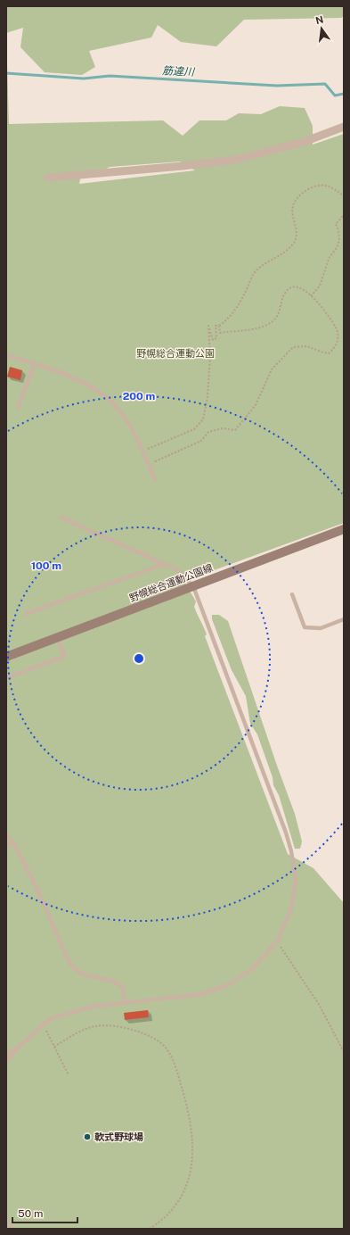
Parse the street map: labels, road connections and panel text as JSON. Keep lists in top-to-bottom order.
{
  "streets": {
    "main road": ["野幌総合運動公園線"]
  },
  "water": ["筋違川"],
  "parks": ["野幌総合運動公園"],
  "places": ["軟式野球場"],
  "scale_bar": "50 m",
  "north": "top",
  "rings": ["200 m", "100 m"]
}
